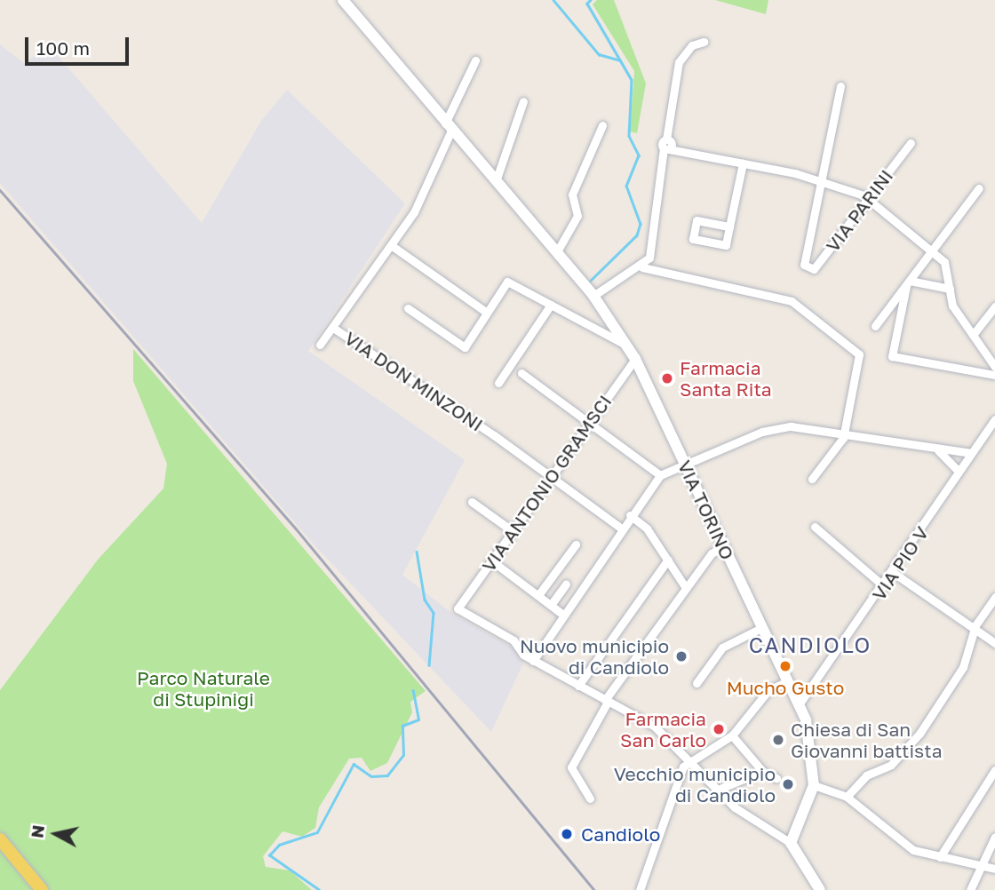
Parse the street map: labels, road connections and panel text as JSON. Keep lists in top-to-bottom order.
{
  "streets": {
    "main road": ["VIA TORINO"],
    "street": [
      "VIA PARINI",
      "VIA DON MINZONI",
      "VIA ANTONIO GRAMSCI",
      "VIA PIO V"
    ]
  },
  "crossings": [
    ["VIA DON MINZONI", "VIA ANTONIO GRAMSCI"],
    ["VIA ANTONIO GRAMSCI", "VIA TORINO"],
    ["VIA TORINO", "VIA PIO V"]
  ],
  "districts": ["CANDIOLO"],
  "parks": ["Parco Naturale di Stupinigi"],
  "places": [
    "Farmacia Santa Rita",
    "Nuovo municipio di Candiolo",
    "Mucho Gusto",
    "Farmacia San Carlo",
    "Chiesa di San Giovanni battista",
    "Vecchio municipio di Candiolo",
    "Candiolo"
  ],
  "scale_bar": "100 m",
  "north": "left"
}
